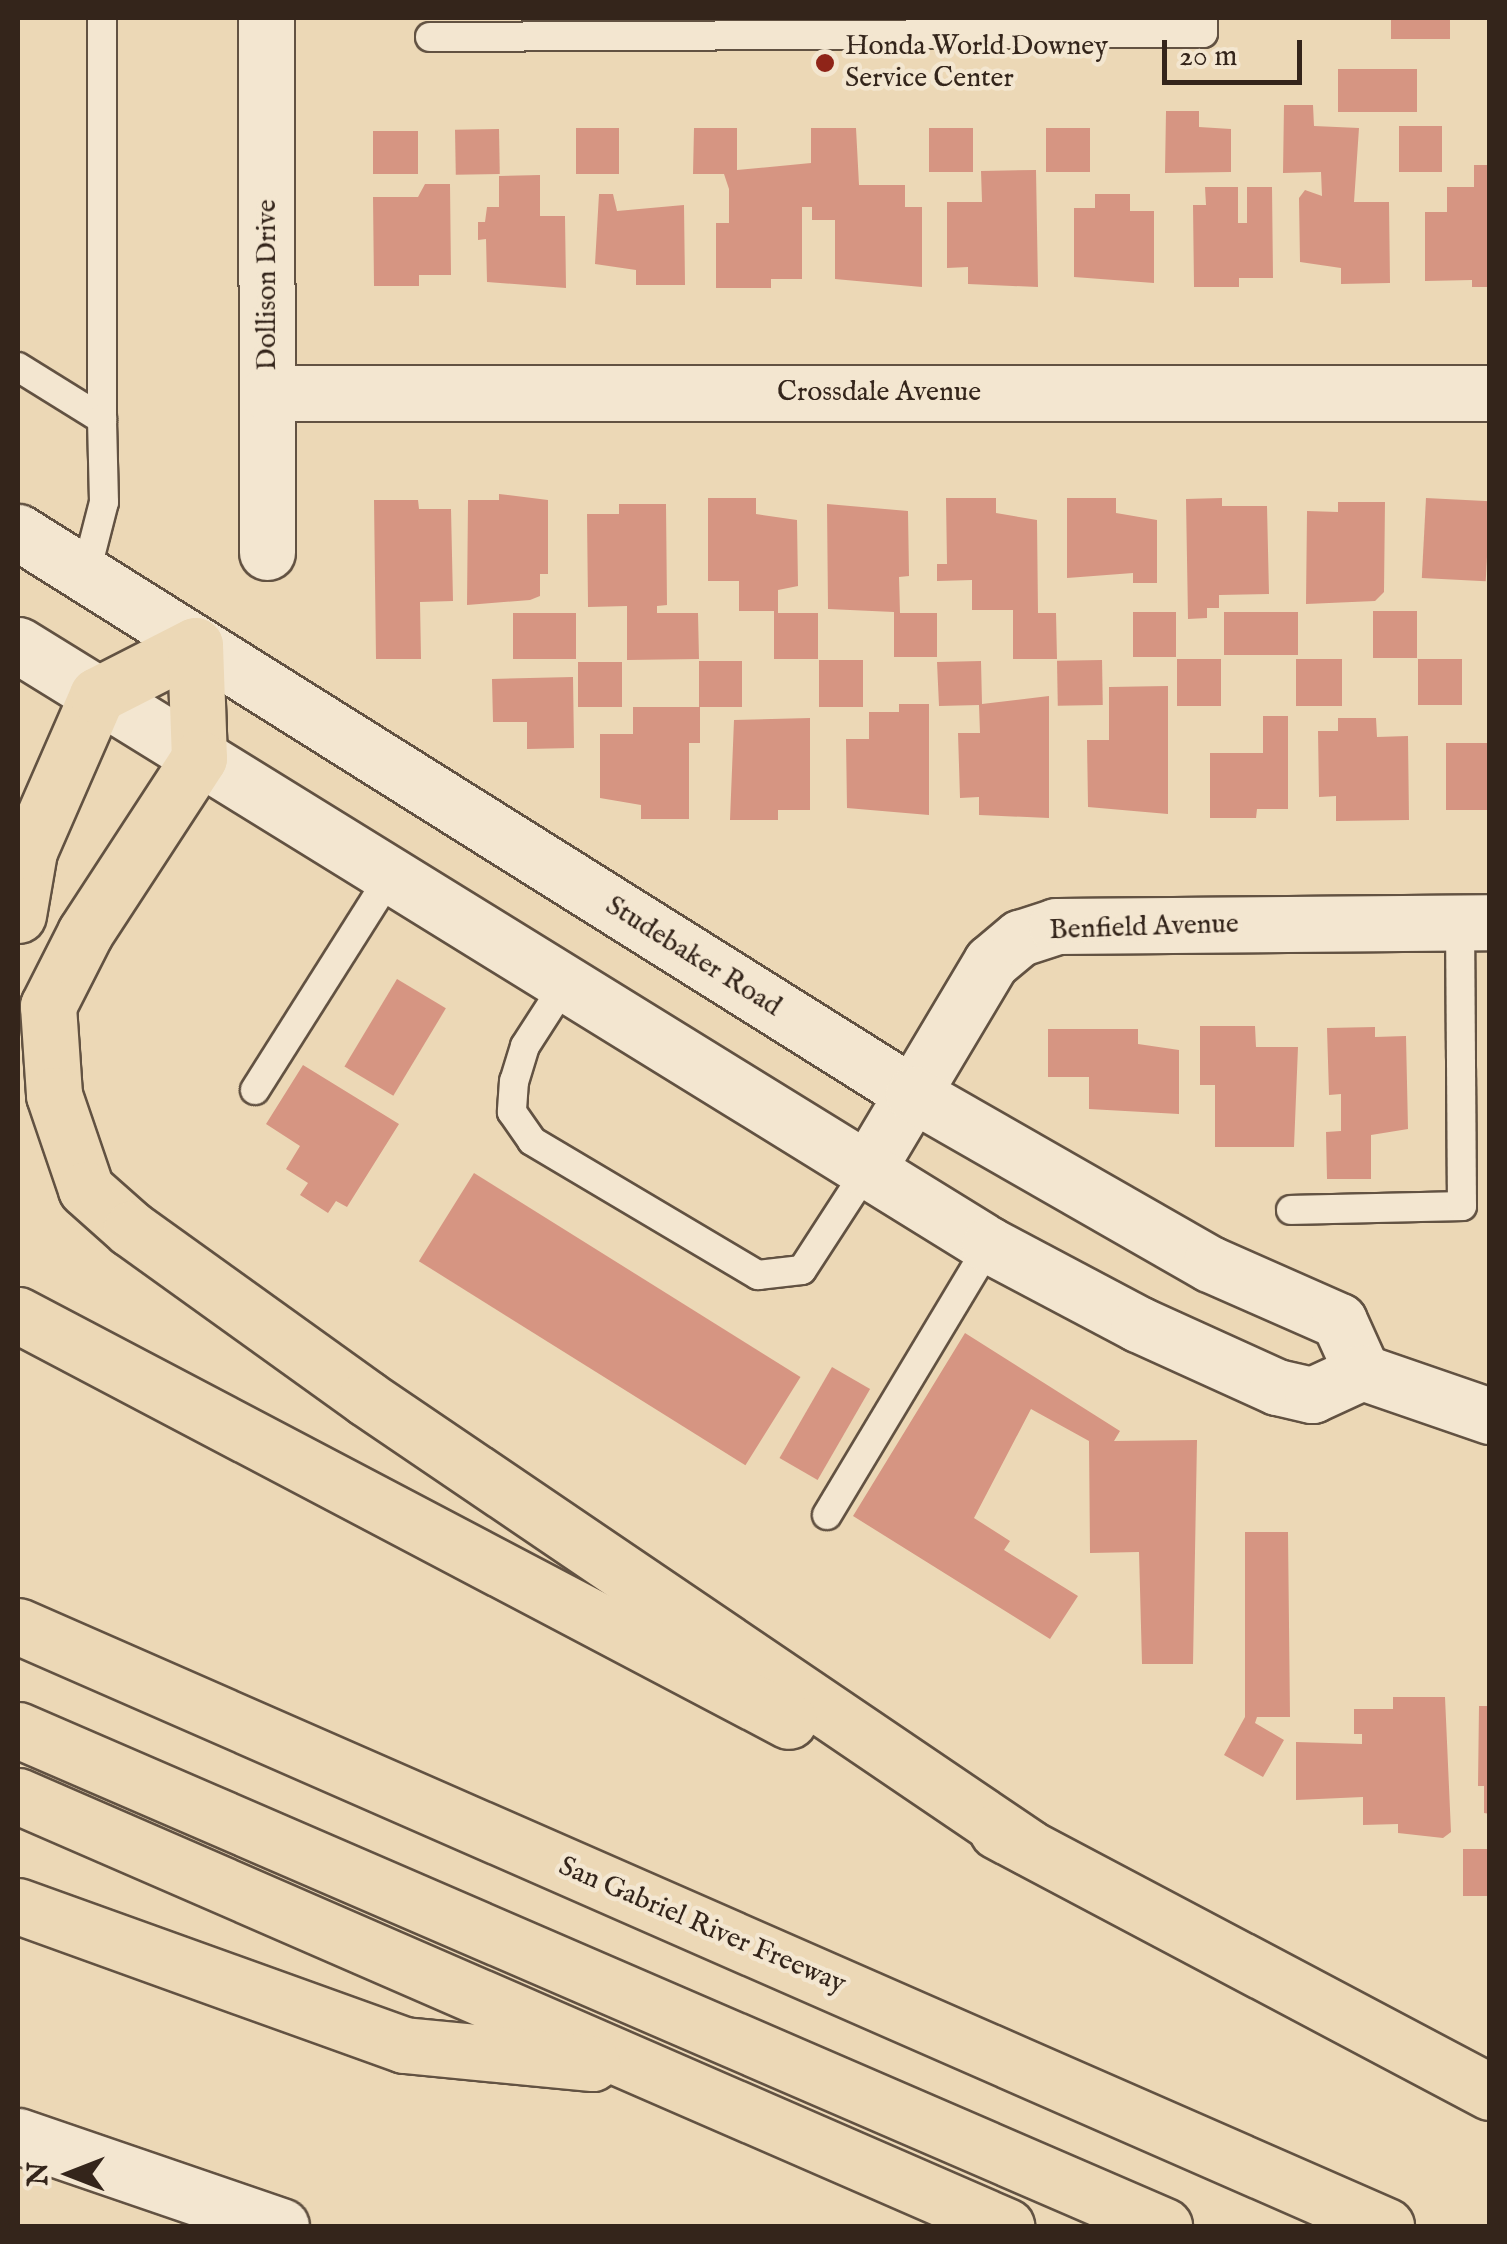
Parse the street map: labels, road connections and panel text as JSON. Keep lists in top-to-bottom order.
{
  "streets": {
    "highway": ["San Gabriel River Freeway"],
    "main road": [
      "Dollison Drive",
      "Crossdale Avenue",
      "Benfield Avenue",
      "Studebaker Road"
    ]
  },
  "crossings": [
    ["Dollison Drive", "Crossdale Avenue"],
    ["Benfield Avenue", "Studebaker Road"]
  ],
  "places": ["Honda World Downey Service Center"],
  "scale_bar": "20 m",
  "north": "left"
}
